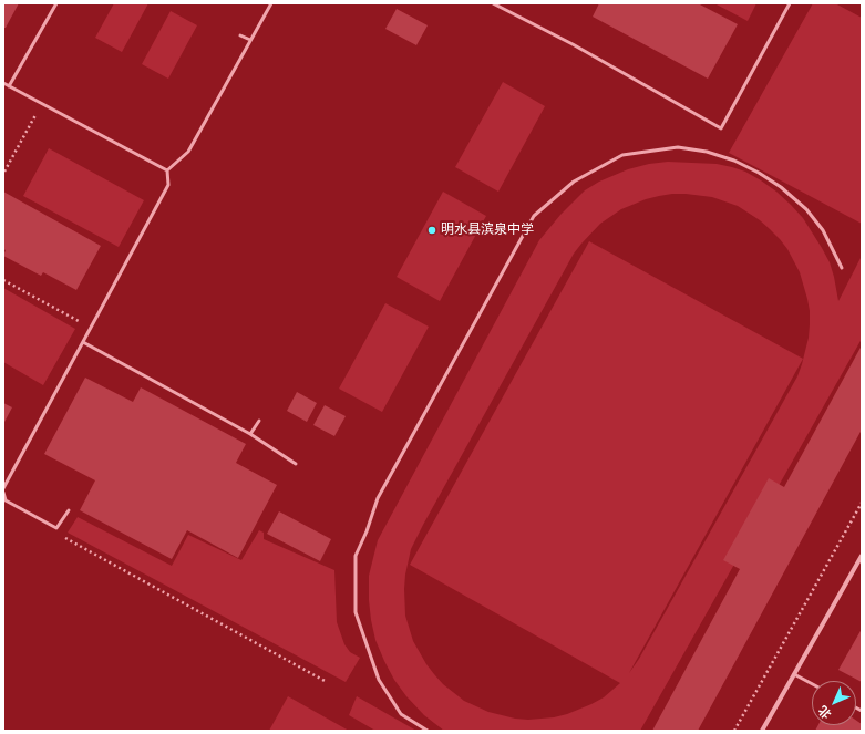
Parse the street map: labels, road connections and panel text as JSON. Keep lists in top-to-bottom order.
{
  "places": ["明水县滨泉中学"],
  "north": "bottom left"
}
